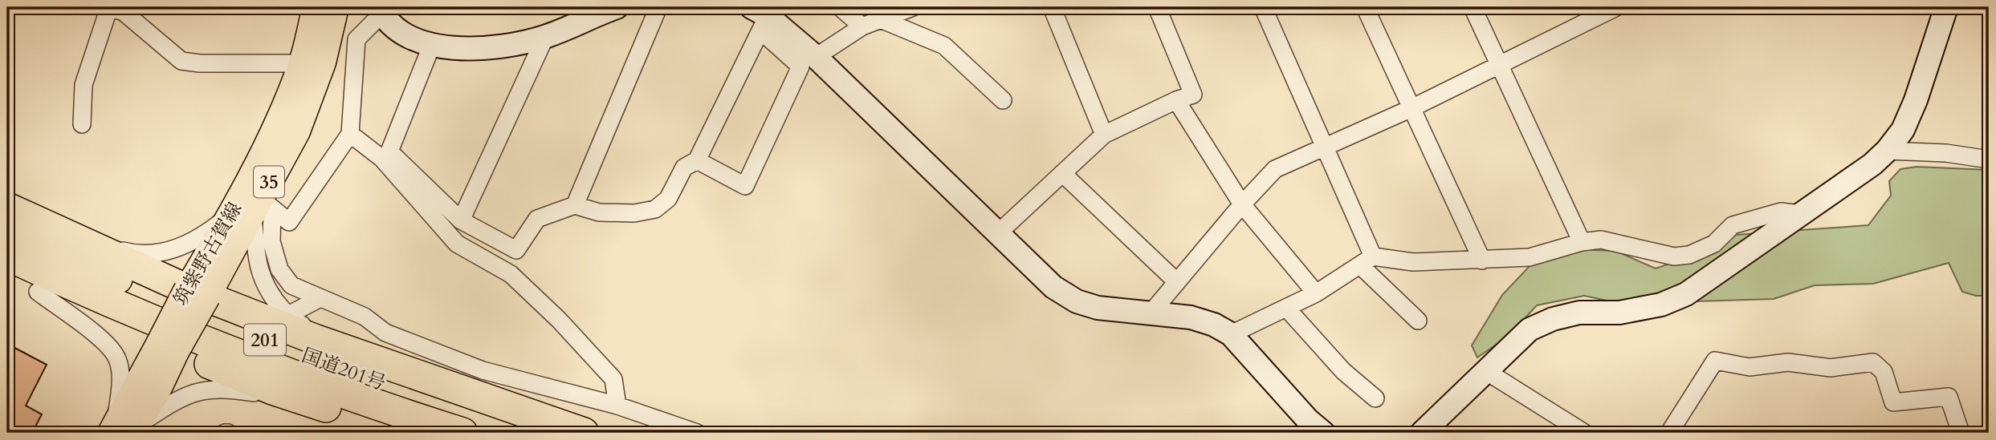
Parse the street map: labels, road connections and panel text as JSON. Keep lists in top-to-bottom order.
{
  "streets": {
    "highway": ["201", "国道201号"],
    "main road": ["35", "筑紫野古賀線"]
  },
  "crossings": [
    ["筑紫野古賀線", "201"]
  ]
}
